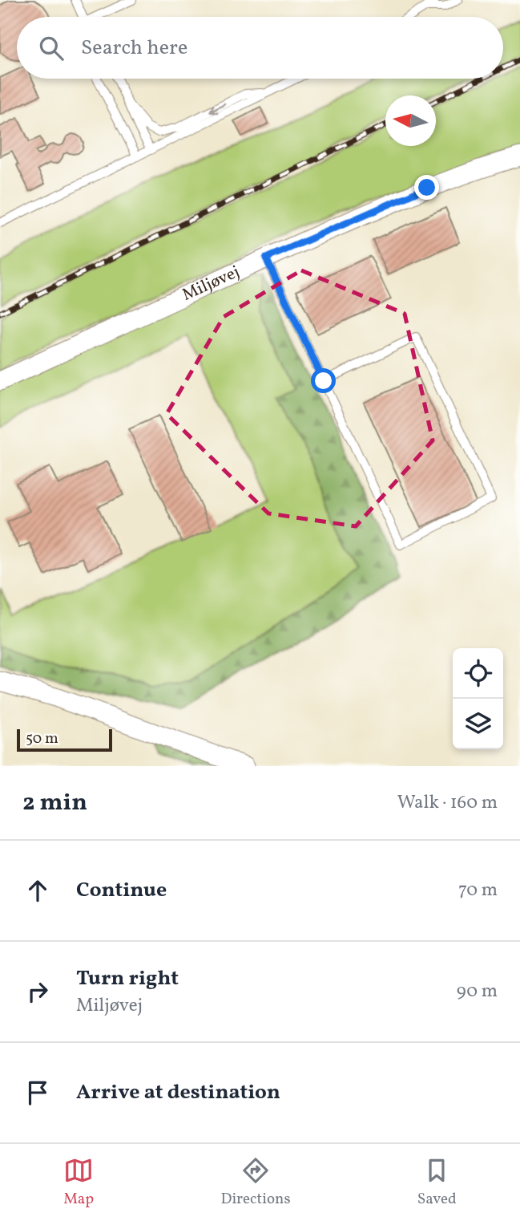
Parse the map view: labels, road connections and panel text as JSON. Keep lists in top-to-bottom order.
{
  "streets": {
    "street": ["Miljøvej"]
  },
  "scale_bar": "50 m",
  "north": "left",
  "page": {
    "search": "Search here",
    "scale": "50 m",
    "heading": ["2 min", "Walk · 160 m"],
    "list": [
      ["Continue", "70 m"],
      ["Turn right", "Miljøvej", "90 m"],
      "Arrive at destination"
    ],
    "nav": ["Map", "Directions", "Saved"]
  }
}
